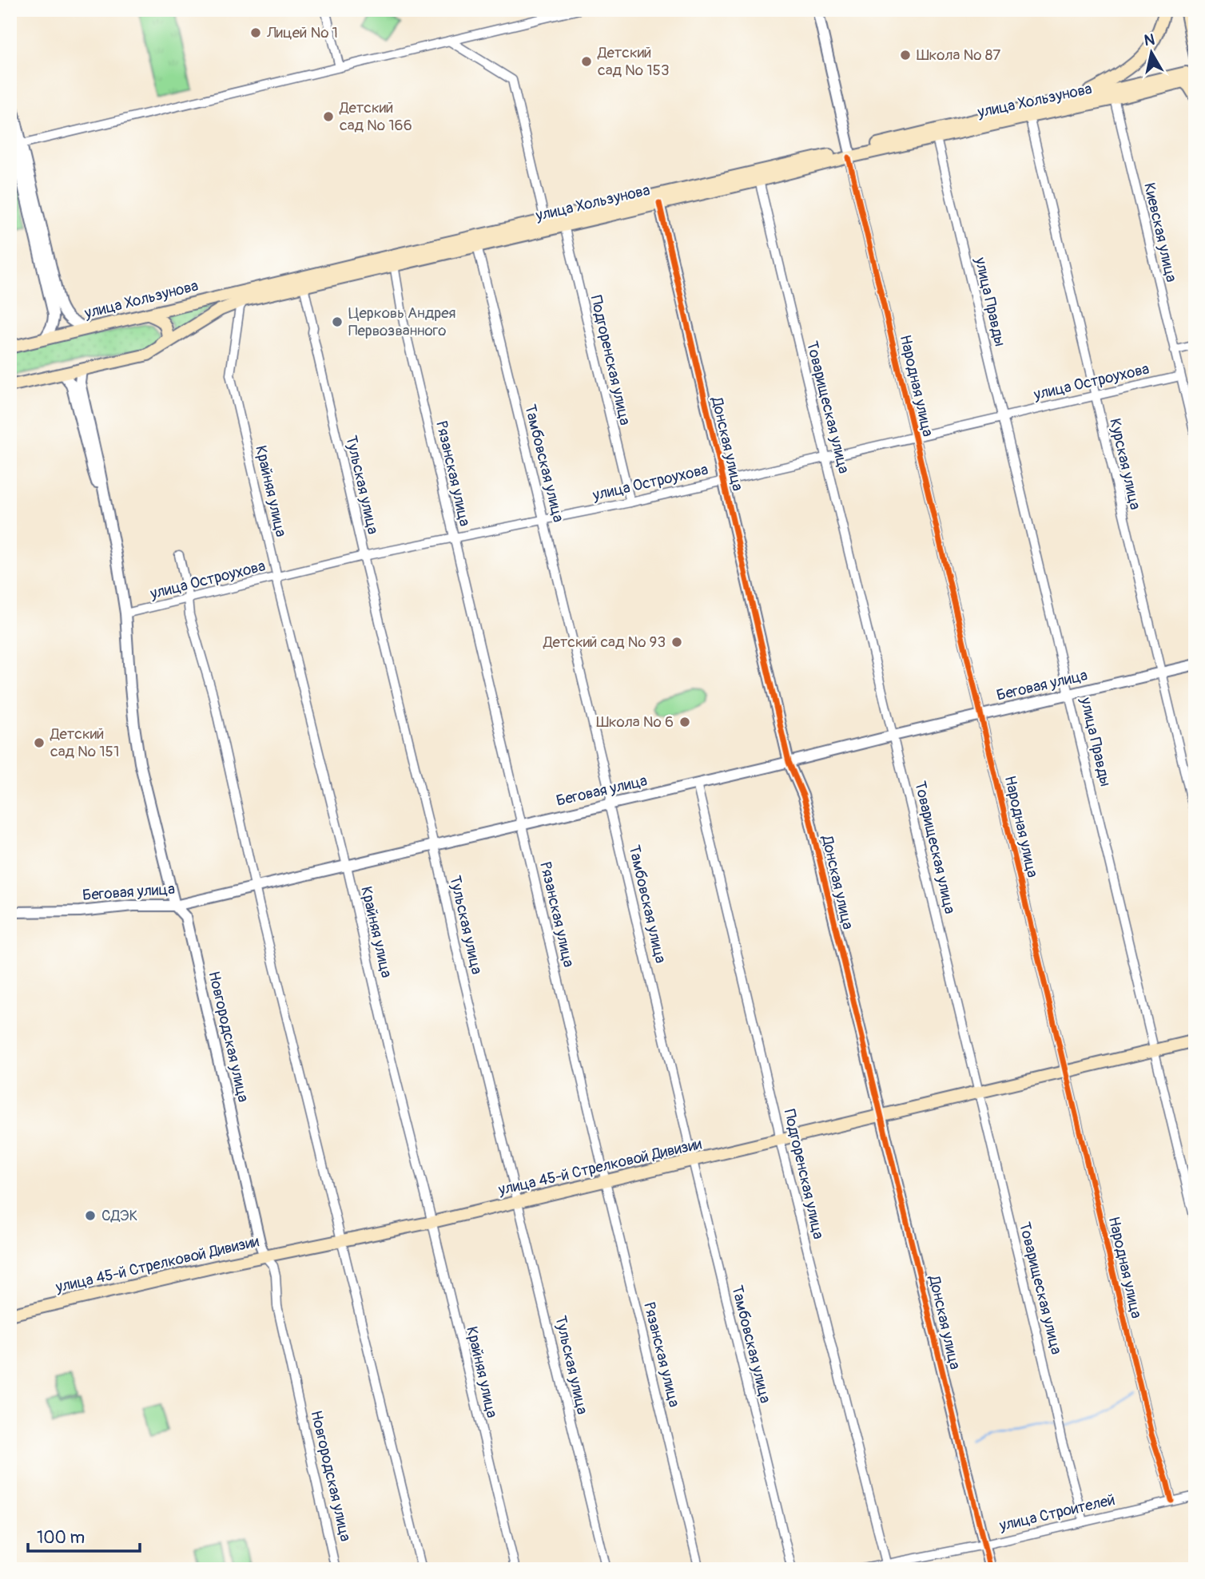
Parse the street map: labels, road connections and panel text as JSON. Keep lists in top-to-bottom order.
{
  "streets": {
    "main road": ["улица Хользунова", "улица 45-й Стрелковой Дивизии"],
    "street": [
      "Киевская улица",
      "улица Правды",
      "Подгоренская улица",
      "улица Остроухова",
      "Народная улица",
      "Товарищеская улица",
      "Донская улица",
      "Тамбовская улица",
      "Курская улица",
      "Рязанская улица",
      "Тульская улица",
      "Крайняя улица",
      "Беговая улица",
      "Новгородская улица",
      "улица Строителей"
    ]
  },
  "crossings": [
    ["улица Хользунова", "Киевская улица"],
    ["улица Хользунова", "улица Правды"],
    ["улица Хользунова", "Подгоренская улица"],
    ["улица Хользунова", "Народная улица"],
    ["улица Хользунова", "Товарищеская улица"],
    ["улица Хользунова", "Донская улица"],
    ["улица Хользунова", "Тамбовская улица"],
    ["улица Хользунова", "Курская улица"],
    ["улица Хользунова", "Рязанская улица"],
    ["улица Хользунова", "Тульская улица"],
    ["улица Хользунова", "Крайняя улица"],
    ["улица Хользунова", "Новгородская улица"],
    ["Киевская улица", "улица Остроухова"],
    ["улица Правды", "улица Остроухова"],
    ["улица Правды", "Беговая улица"],
    ["улица Правды", "улица 45-й Стрелковой Дивизии"],
    ["Подгоренская улица", "улица Остроухова"],
    ["Подгоренская улица", "Беговая улица"],
    ["Подгоренская улица", "улица 45-й Стрелковой Дивизии"],
    ["Подгоренская улица", "улица Строителей"],
    ["улица Остроухова", "Народная улица"],
    ["улица Остроухова", "Товарищеская улица"],
    ["улица Остроухова", "Донская улица"],
    ["улица Остроухова", "Тамбовская улица"],
    ["улица Остроухова", "Курская улица"],
    ["улица Остроухова", "Рязанская улица"],
    ["улица Остроухова", "Тульская улица"],
    ["улица Остроухова", "Крайняя улица"],
    ["улица Остроухова", "Новгородская улица"],
    ["Народная улица", "Беговая улица"],
    ["Народная улица", "улица 45-й Стрелковой Дивизии"],
    ["Народная улица", "улица Строителей"],
    ["Товарищеская улица", "Беговая улица"],
    ["Товарищеская улица", "улица 45-й Стрелковой Дивизии"],
    ["Товарищеская улица", "улица Строителей"],
    ["Донская улица", "Беговая улица"],
    ["Донская улица", "улица 45-й Стрелковой Дивизии"],
    ["Донская улица", "улица Строителей"],
    ["Тамбовская улица", "Беговая улица"],
    ["Тамбовская улица", "улица 45-й Стрелковой Дивизии"],
    ["Курская улица", "Беговая улица"],
    ["Рязанская улица", "Беговая улица"],
    ["Рязанская улица", "улица 45-й Стрелковой Дивизии"],
    ["Тульская улица", "Беговая улица"],
    ["Тульская улица", "улица 45-й Стрелковой Дивизии"],
    ["Крайняя улица", "Беговая улица"],
    ["Крайняя улица", "улица 45-й Стрелковой Дивизии"],
    ["Беговая улица", "Новгородская улица"],
    ["Новгородская улица", "улица 45-й Стрелковой Дивизии"]
  ],
  "places": [
    "Лицей № 1",
    "Школа № 87",
    "Детский сад № 153",
    "Детский сад № 166",
    "Церковь Андрея Первозванного",
    "Детский сад № 93",
    "Школа № 6",
    "Детский сад № 151",
    "СДЭК"
  ],
  "scale_bar": "100 m",
  "north": "top"
}
